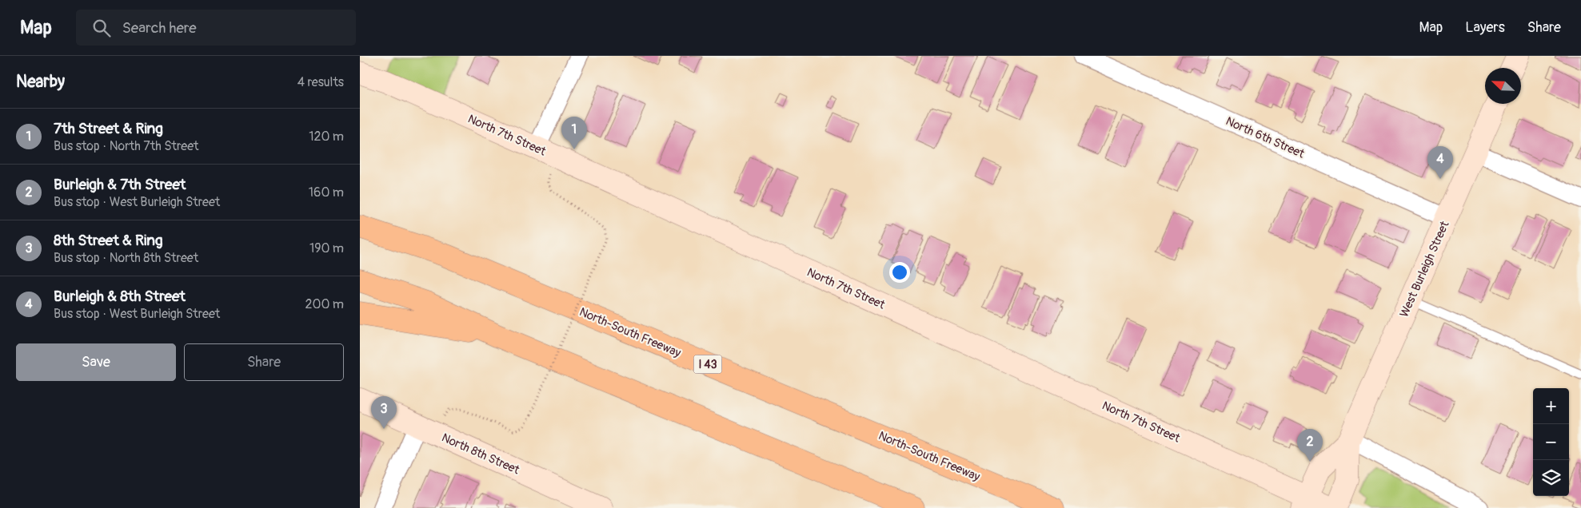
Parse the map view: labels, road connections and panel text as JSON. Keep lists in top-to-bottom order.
{
  "streets": {
    "highway": ["North-South Freeway", "I 43"],
    "street": [
      "North 7th Street",
      "North 6th Street",
      "West Burleigh Street",
      "North 8th Street"
    ]
  },
  "crossings": [
    ["North 7th Street", "West Burleigh Street"],
    ["North 6th Street", "West Burleigh Street"]
  ],
  "north": "top left",
  "page": {
    "header": "Map",
    "search": "Search here",
    "nav": ["Map", "Layers", "Share"],
    "heading": ["Nearby", "4 results"],
    "list": [
      {
        "mark": "1",
        "name": "7th Street & Ring",
        "note": "Bus stop · North 7th Street",
        "value": "120 m"
      },
      {
        "mark": "2",
        "name": "Burleigh & 7th Street",
        "note": "Bus stop · West Burleigh Street",
        "value": "160 m"
      },
      {
        "mark": "3",
        "name": "8th Street & Ring",
        "note": "Bus stop · North 8th Street",
        "value": "190 m"
      },
      {
        "mark": "4",
        "name": "Burleigh & 8th Street",
        "note": "Bus stop · West Burleigh Street",
        "value": "200 m"
      }
    ],
    "pins": [
      "1",
      "4",
      "3",
      "2"
    ],
    "buttons": ["Save", "Share"],
    "map_buttons": ["+", "−"]
  }
}
